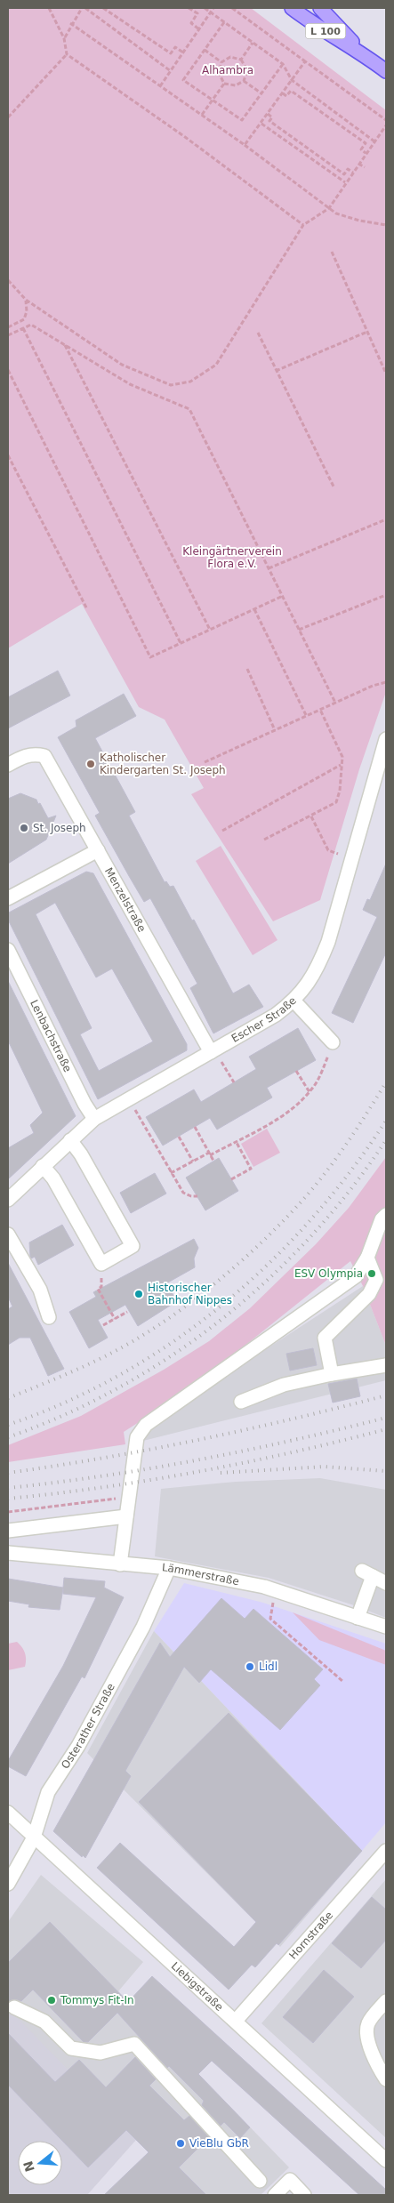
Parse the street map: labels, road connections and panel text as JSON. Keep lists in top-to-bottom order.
{
  "streets": {
    "main road": ["L 100"],
    "street": [
      "Menzelstraße",
      "Escher Straße",
      "Lenbachstraße",
      "Lämmerstraße",
      "Osterather Straße",
      "Hornstraße",
      "Liebigstraße"
    ]
  },
  "crossings": [
    ["Menzelstraße", "Escher Straße"],
    ["Escher Straße", "Lenbachstraße"],
    ["Lämmerstraße", "Osterather Straße"],
    ["Osterather Straße", "Liebigstraße"],
    ["Hornstraße", "Liebigstraße"]
  ],
  "parks": ["Alhambra", "Kleingärtnerverein Flora e.V."],
  "places": [
    "Katholischer Kindergarten St. Joseph",
    "St. Joseph",
    "ESV Olympia",
    "Historischer Bahnhof Nippes",
    "Lidl",
    "Tommys Fit-In",
    "VieBlu GbR"
  ],
  "north": "left"
}
